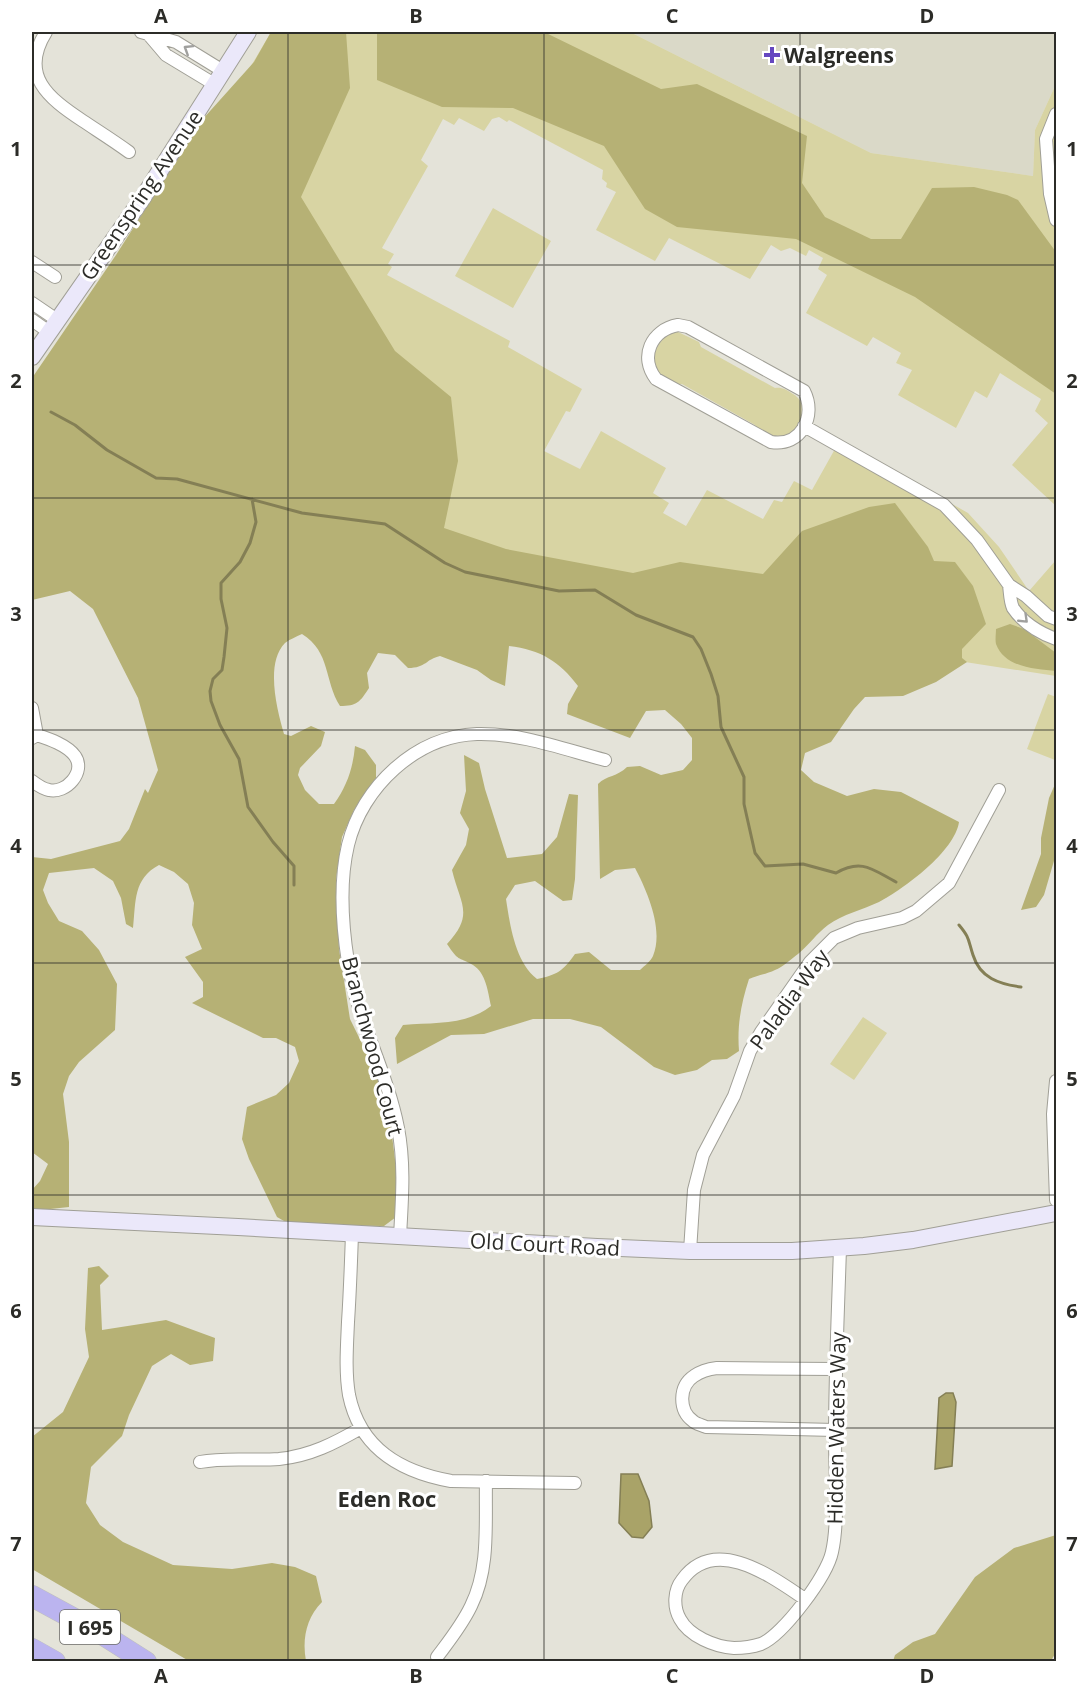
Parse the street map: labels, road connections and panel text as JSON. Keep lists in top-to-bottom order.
{
  "streets": {
    "highway": ["I 695"],
    "main road": ["Greenspring Avenue", "Old Court Road"],
    "street": ["Paladia Way", "Branchwood Court", "Hidden Waters Way"]
  },
  "crossings": [
    ["Paladia Way", "Old Court Road"],
    ["Branchwood Court", "Old Court Road"],
    ["Old Court Road", "Hidden Waters Way"]
  ],
  "districts": ["Eden Roc"],
  "places": {
    "health": ["Walgreens"]
  },
  "grid": {
    "columns": [
      "A",
      "B",
      "C",
      "D"
    ],
    "rows": [
      "1",
      "2",
      "3",
      "4",
      "5",
      "6",
      "7"
    ]
  }
}
